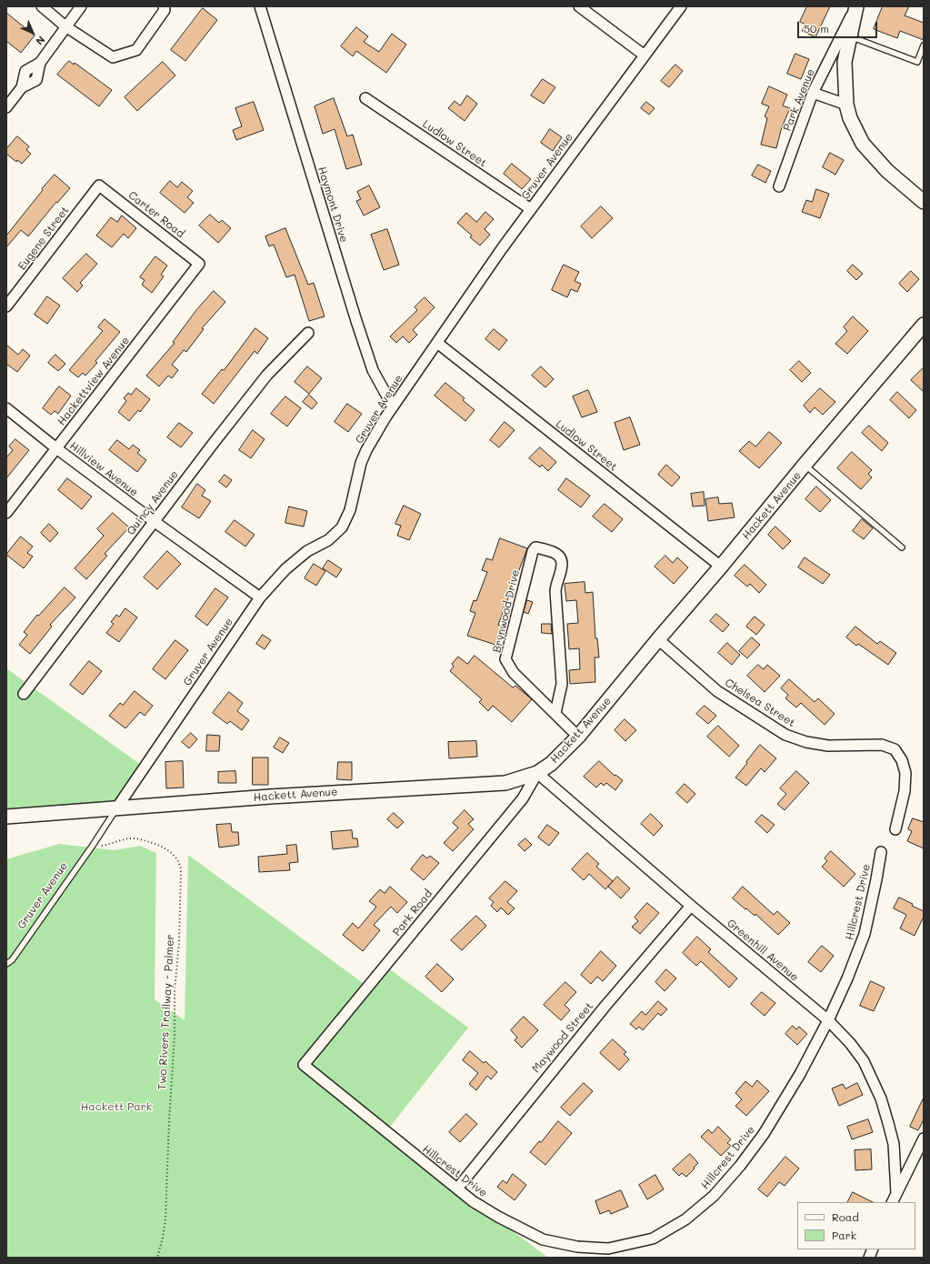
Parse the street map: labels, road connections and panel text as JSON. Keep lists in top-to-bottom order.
{
  "streets": {
    "main road": ["Hackett Avenue"],
    "street": [
      "Park Avenue",
      "Ludlow Street",
      "Gruver Avenue",
      "Haymont Drive",
      "Carter Road",
      "Eugene Street",
      "Hackettview Avenue",
      "Hillview Avenue",
      "Quincy Avenue",
      "Brynwood Drive",
      "Chelsea Street",
      "Hillcrest Drive",
      "Park Road",
      "Greenhill Avenue",
      "Maywood Street"
    ],
    "path": ["Two Rivers Trailway - Palmer"]
  },
  "crossings": [
    ["Ludlow Street", "Gruver Avenue"],
    ["Ludlow Street", "Hackett Avenue"],
    ["Gruver Avenue", "Haymont Drive"],
    ["Gruver Avenue", "Hillview Avenue"],
    ["Gruver Avenue", "Hackett Avenue"],
    ["Gruver Avenue", "Two Rivers Trailway - Palmer"],
    ["Carter Road", "Eugene Street"],
    ["Carter Road", "Hackettview Avenue"],
    ["Hackettview Avenue", "Hillview Avenue"],
    ["Hillview Avenue", "Quincy Avenue"],
    ["Hackett Avenue", "Brynwood Drive"],
    ["Hackett Avenue", "Chelsea Street"],
    ["Hackett Avenue", "Park Road"],
    ["Hackett Avenue", "Greenhill Avenue"],
    ["Hillcrest Drive", "Park Road"],
    ["Hillcrest Drive", "Greenhill Avenue"],
    ["Hillcrest Drive", "Maywood Street"],
    ["Park Road", "Greenhill Avenue"],
    ["Greenhill Avenue", "Maywood Street"]
  ],
  "parks": ["Hackett Park"],
  "legend": ["Road", "Park"],
  "scale_bar": "50 m",
  "north": "bottom right"
}
